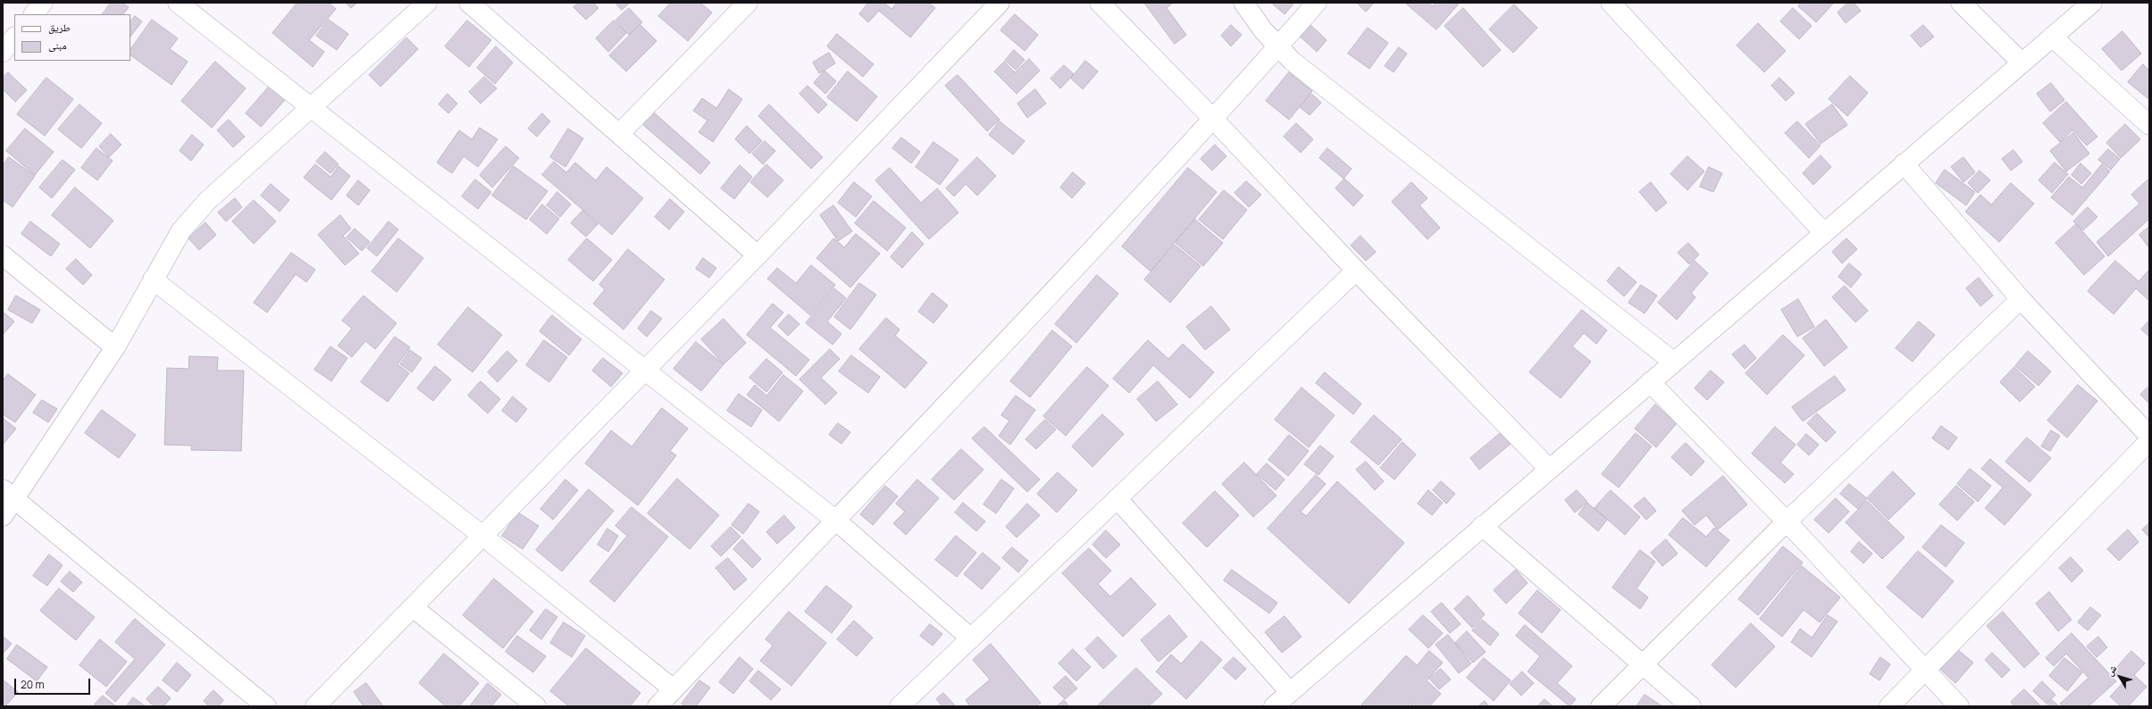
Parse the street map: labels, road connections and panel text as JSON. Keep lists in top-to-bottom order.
{
  "legend": ["طريق", "مبنى"],
  "scale_bar": "20 m",
  "north": "top left"
}
